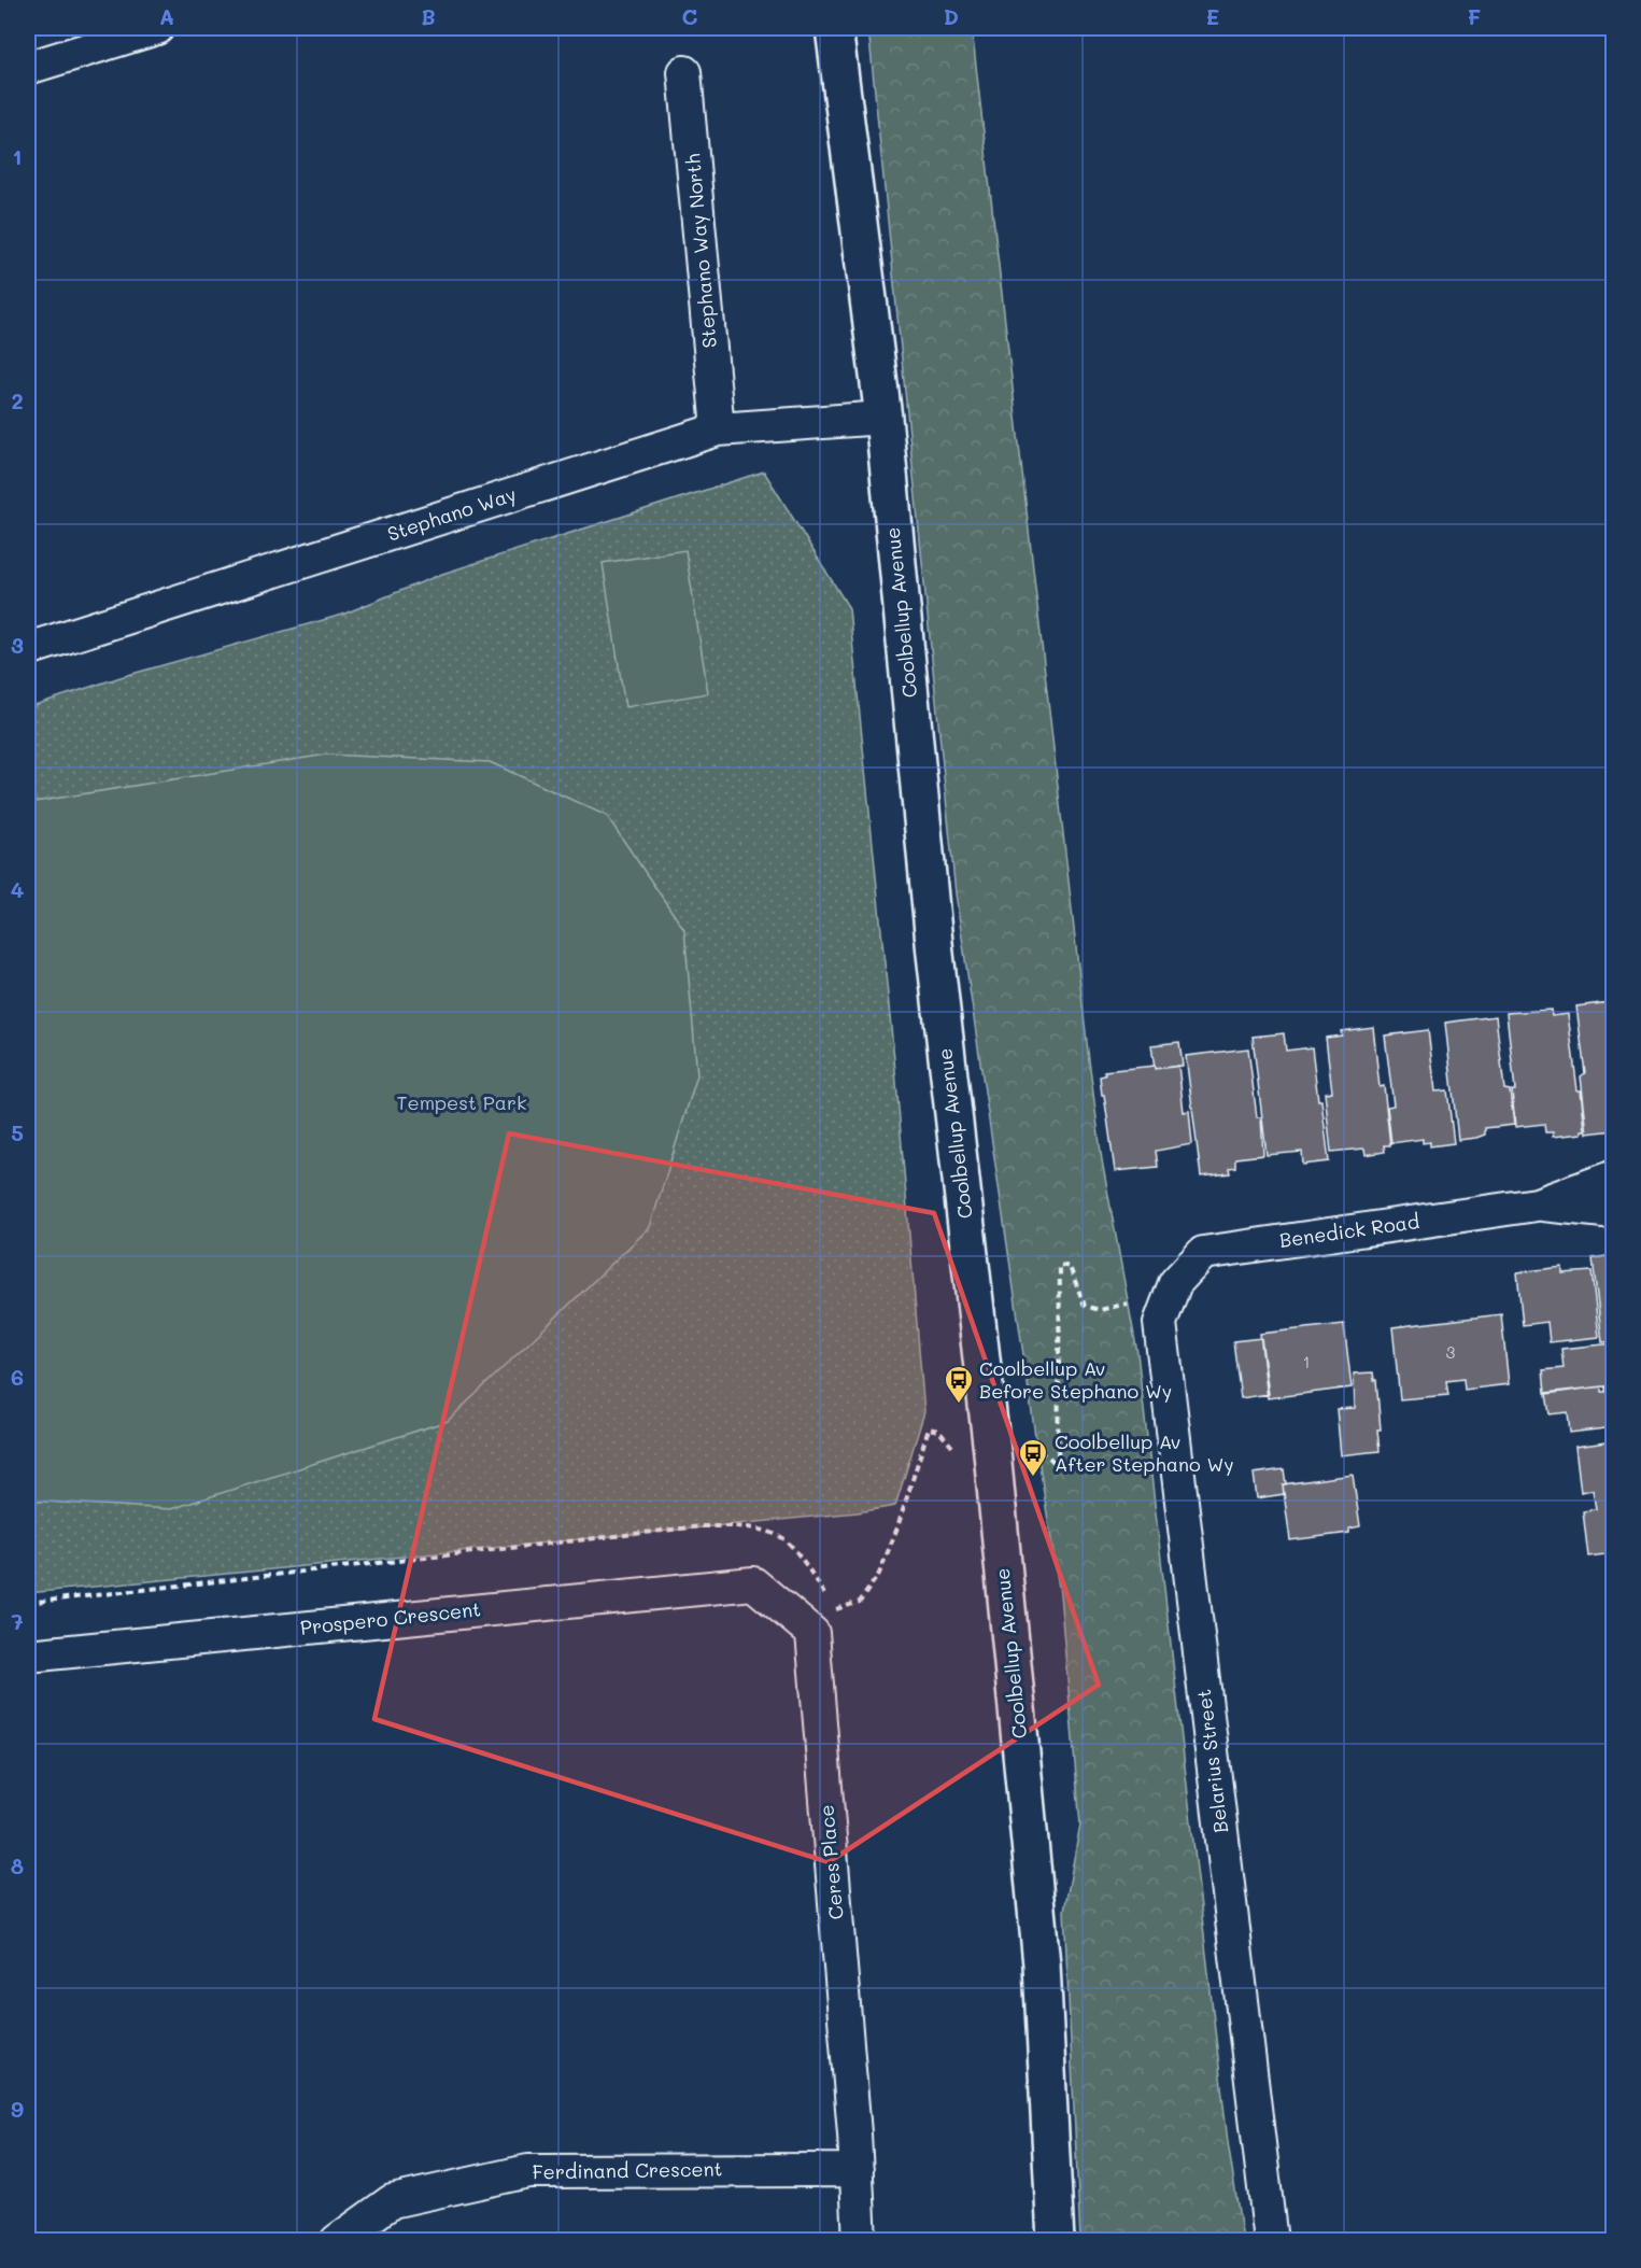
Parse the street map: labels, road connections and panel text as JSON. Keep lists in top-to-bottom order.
{
  "streets": {
    "street": [
      "Stephano Way North",
      "Stephano Way",
      "Coolbellup Avenue",
      "Benedick Road",
      "Prospero Crescent",
      "Belarius Street",
      "Ceres Place",
      "Ferdinand Crescent"
    ]
  },
  "crossings": [
    ["Stephano Way North", "Stephano Way"],
    ["Stephano Way", "Coolbellup Avenue"],
    ["Benedick Road", "Belarius Street"],
    ["Prospero Crescent", "Ceres Place"],
    ["Ceres Place", "Ferdinand Crescent"]
  ],
  "parks": ["Tempest Park"],
  "places": {
    "bus stop": ["Coolbellup Av Before Stephano Wy", "Coolbellup Av After Stephano Wy"]
  },
  "house_numbers": ["3", "1"],
  "grid": {
    "columns": [
      "A",
      "B",
      "C",
      "D",
      "E",
      "F"
    ],
    "rows": [
      "1",
      "2",
      "3",
      "4",
      "5",
      "6",
      "7",
      "8",
      "9"
    ]
  }
}
